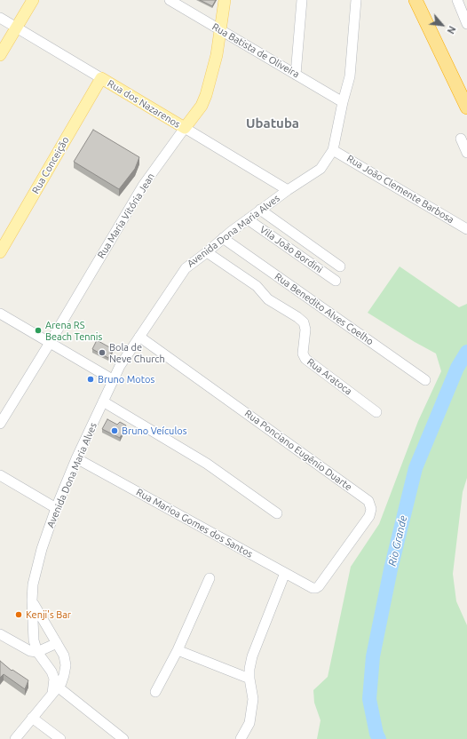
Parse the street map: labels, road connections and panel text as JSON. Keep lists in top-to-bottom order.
{
  "streets": {
    "main road": ["Rua dos Nazarenos", "Rua Conceição", "Rua Maria Vitória Jean"],
    "street": [
      "Rua Batista de Oliveira",
      "Rua João Clemente Barbosa",
      "Avenida Dona Maria Alves",
      "Vila João Bordini",
      "Rua Benedito Alves Coelho",
      "Rua Aratoca",
      "Rua Ponciano Eugênio Duarte",
      "Rua Marioa Gomes dos Santos"
    ]
  },
  "crossings": [
    ["Rua Batista de Oliveira", "Rua Maria Vitória Jean"],
    ["Rua Batista de Oliveira", "Avenida Dona Maria Alves"],
    ["Rua dos Nazarenos", "Rua Conceição"],
    ["Rua dos Nazarenos", "Rua Maria Vitória Jean"],
    ["Rua dos Nazarenos", "Avenida Dona Maria Alves"],
    ["Rua João Clemente Barbosa", "Avenida Dona Maria Alves"],
    ["Avenida Dona Maria Alves", "Vila João Bordini"],
    ["Avenida Dona Maria Alves", "Rua Benedito Alves Coelho"],
    ["Avenida Dona Maria Alves", "Rua Aratoca"],
    ["Avenida Dona Maria Alves", "Rua Ponciano Eugênio Duarte"],
    ["Avenida Dona Maria Alves", "Rua Marioa Gomes dos Santos"],
    ["Rua Ponciano Eugênio Duarte", "Rua Marioa Gomes dos Santos"]
  ],
  "districts": ["Ubatuba"],
  "water": ["Rio Grande"],
  "places": [
    "Arena RS Beach Tennis",
    "Bola de Neve Church",
    "Bruno Motos",
    "Bruno Veículos",
    "Kenji's Bar"
  ],
  "north": "bottom right"
}
